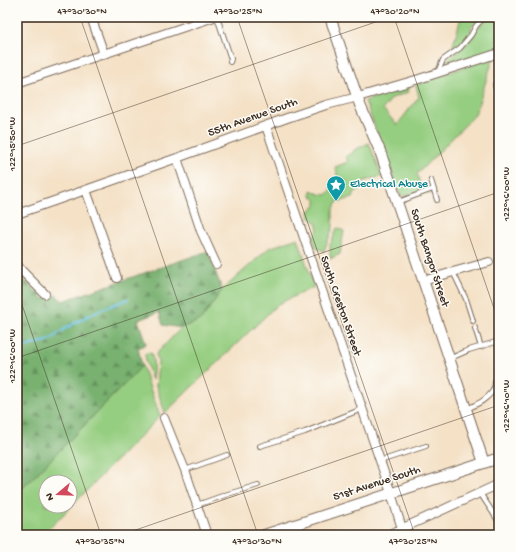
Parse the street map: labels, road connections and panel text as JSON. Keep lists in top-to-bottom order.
{
  "streets": {
    "street": [
      "55th Avenue South",
      "South Bangor Street",
      "South Creston Street",
      "51st Avenue South"
    ]
  },
  "crossings": [
    ["55th Avenue South", "South Bangor Street"],
    ["55th Avenue South", "South Creston Street"],
    ["South Bangor Street", "51st Avenue South"],
    ["South Creston Street", "51st Avenue South"]
  ],
  "places": {
    "place": ["Electrical Abuse"]
  },
  "north": "left",
  "coordinates": [
    "47°30'30\"N",
    "47°30'25\"N",
    "47°30'20\"N",
    "122°15'50\"W",
    "122°16'00\"W",
    "122°16'10\"W",
    "47°30'35\"N"
  ]
}
